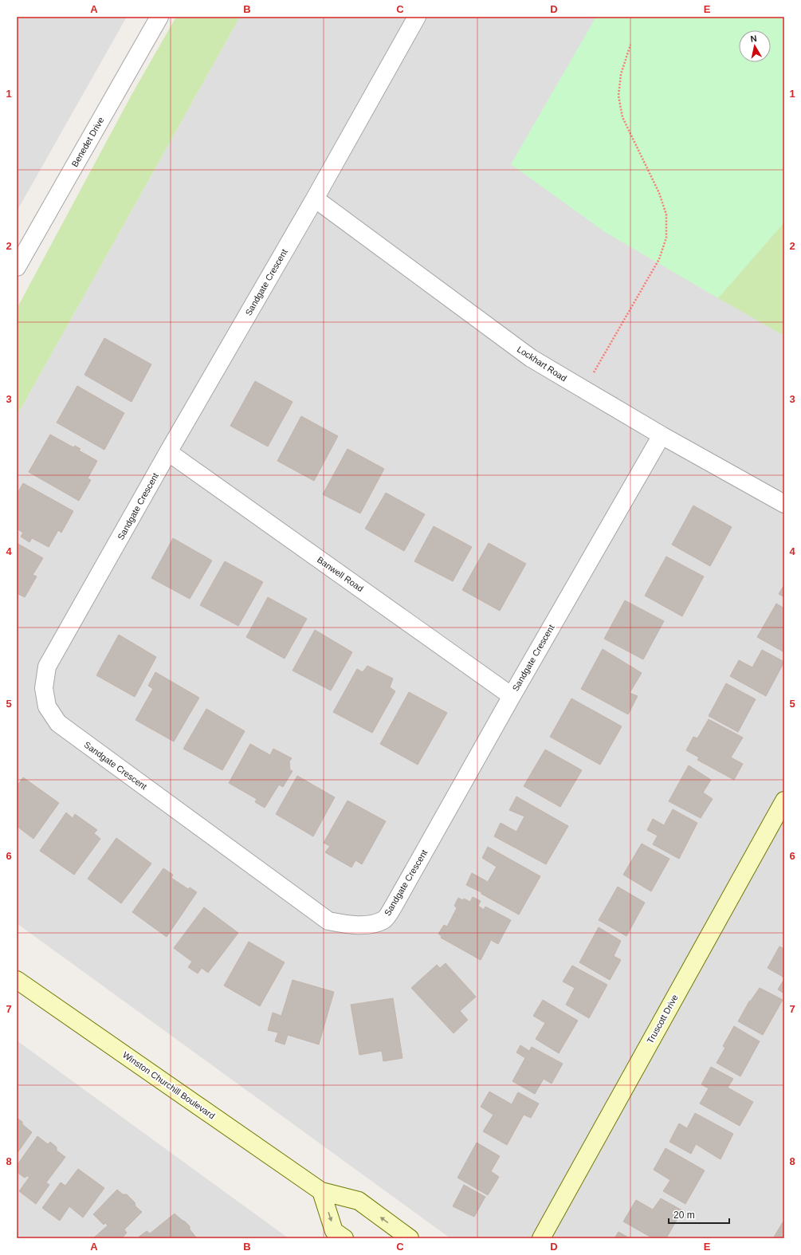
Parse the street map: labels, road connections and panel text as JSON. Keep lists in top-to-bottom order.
{
  "streets": {
    "main road": ["Truscott Drive", "Winston Churchill Boulevard"],
    "street": [
      "Benedet Drive",
      "Sandgate Crescent",
      "Lockhart Road",
      "Banwell Road"
    ]
  },
  "crossings": [
    ["Sandgate Crescent", "Lockhart Road"],
    ["Sandgate Crescent", "Banwell Road"]
  ],
  "scale_bar": "20 m",
  "north": "top",
  "grid": {
    "columns": [
      "A",
      "B",
      "C",
      "D",
      "E"
    ],
    "rows": [
      "1",
      "2",
      "3",
      "4",
      "5",
      "6",
      "7",
      "8"
    ]
  }
}
